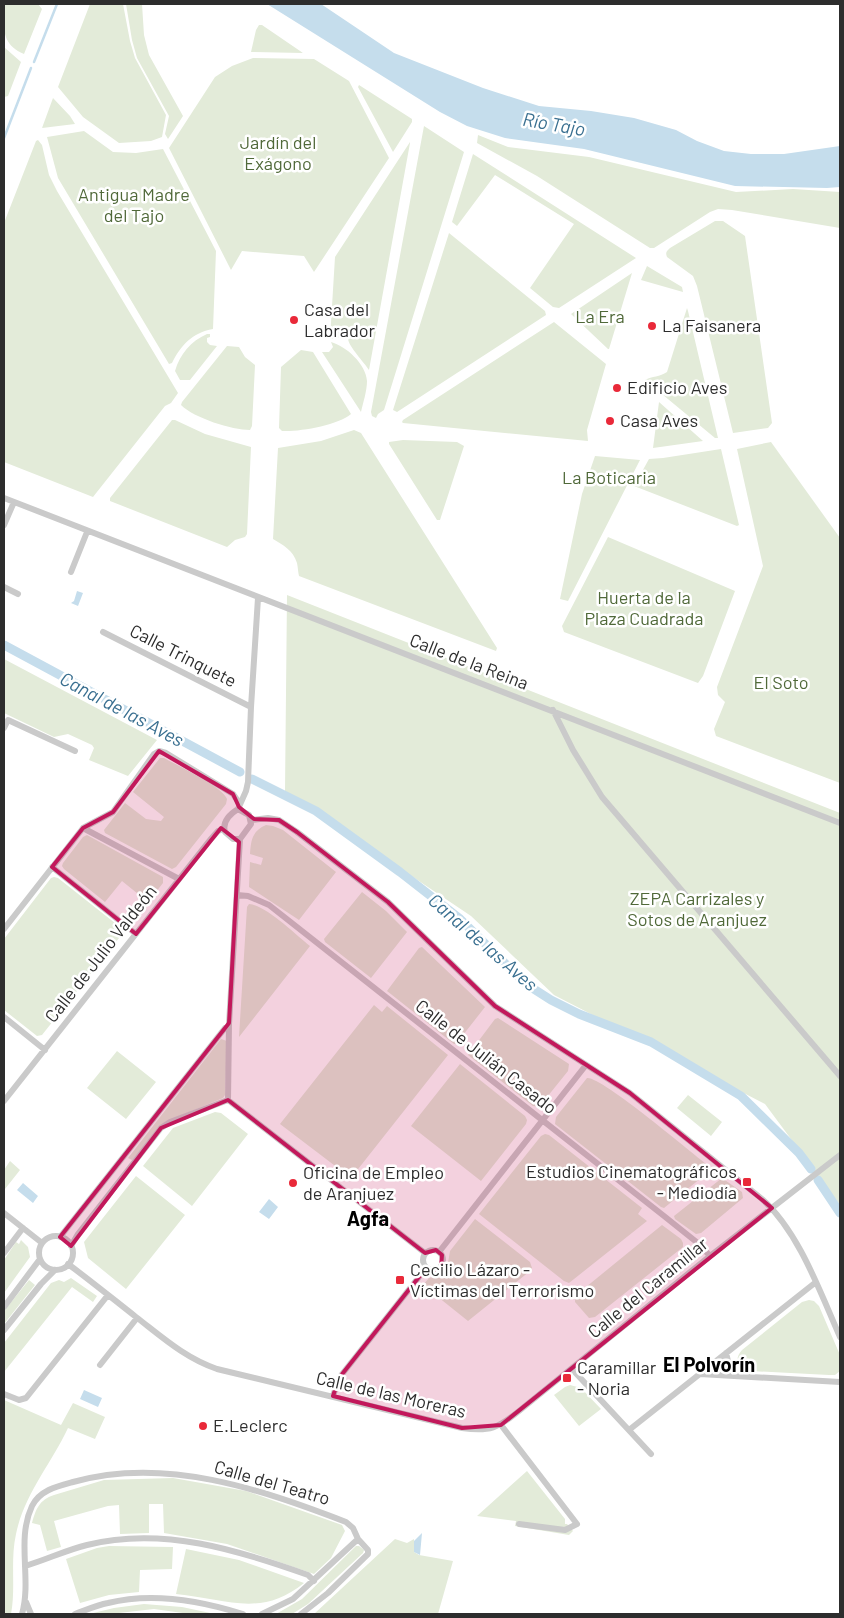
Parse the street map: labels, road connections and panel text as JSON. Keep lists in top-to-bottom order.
{
  "streets": {
    "street": [
      "Calle Trinquete",
      "Calle de la Reina",
      "Calle de Julio Valdeón",
      "Calle de Julián Casado",
      "Calle del Caramillar",
      "Calle de las Moreras",
      "Calle del Teatro"
    ]
  },
  "crossings": [
    ["Calle Trinquete", "Calle de la Reina"],
    ["Calle Trinquete", "Calle de Julio Valdeón"],
    ["Calle de Julián Casado", "Calle del Caramillar"],
    ["Calle del Caramillar", "Calle de las Moreras"]
  ],
  "districts": ["Agfa", "El Polvorín"],
  "water": ["Río Tajo", "Canal de las Aves"],
  "parks": [
    "Jardín del Exágono",
    "Antigua Madre del Tajo",
    "La Era",
    "La Boticaria",
    "Huerta de la Plaza Cuadrada",
    "El Soto",
    "ZEPA Carrizales y Sotos de Aranjuez"
  ],
  "places": {
    "other": [
      "Casa del Labrador",
      "La Faisanera",
      "Edificio Aves",
      "Casa Aves",
      "Oficina de Empleo de Aranjuez",
      "E.Leclerc"
    ],
    "transit": ["Estudios Cinematográficos - Mediodía", "Cecilio Lázaro - Víctimas del Terrorismo", "Caramillar - Noria"]
  }
}
